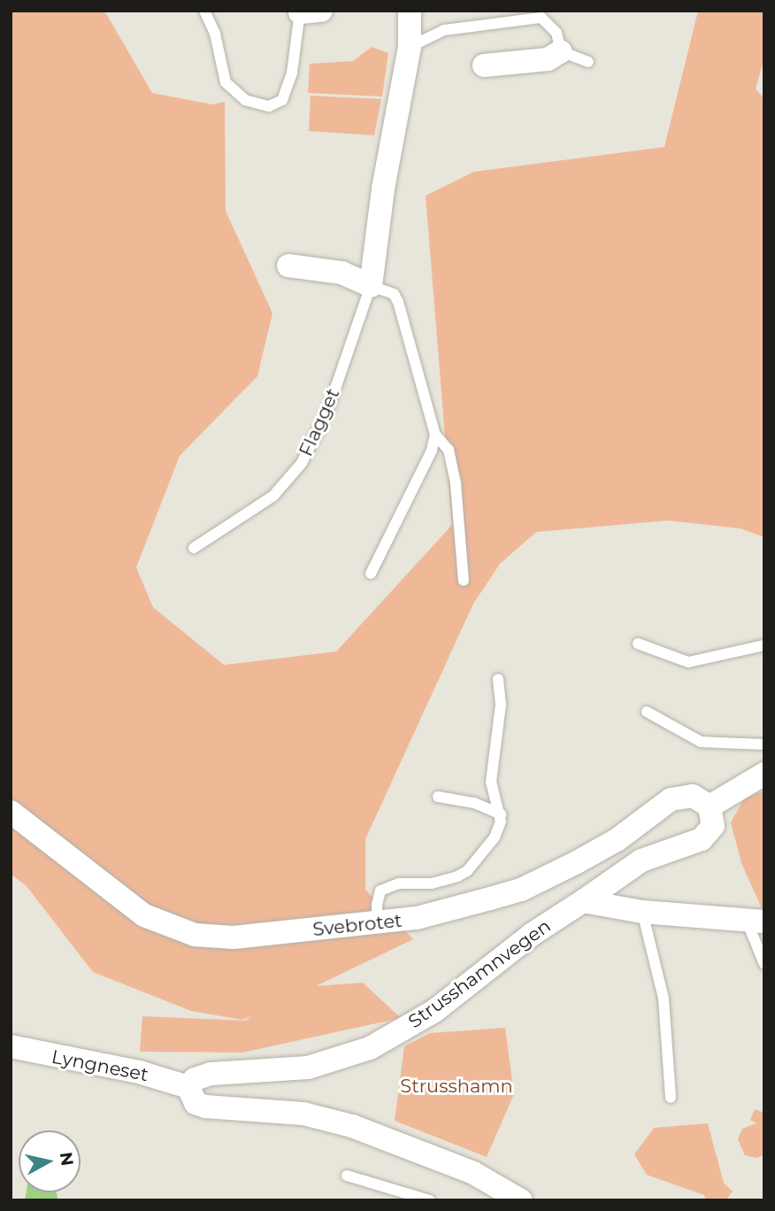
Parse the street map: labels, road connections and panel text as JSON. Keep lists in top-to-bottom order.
{
  "streets": {
    "street": [
      "Flagget",
      "Svebrotet",
      "Strusshamnvegen",
      "Lyngneset"
    ]
  },
  "crossings": [
    ["Svebrotet", "Strusshamnvegen"],
    ["Strusshamnvegen", "Lyngneset"]
  ],
  "parks": ["Strusshamn"],
  "north": "right"
}
